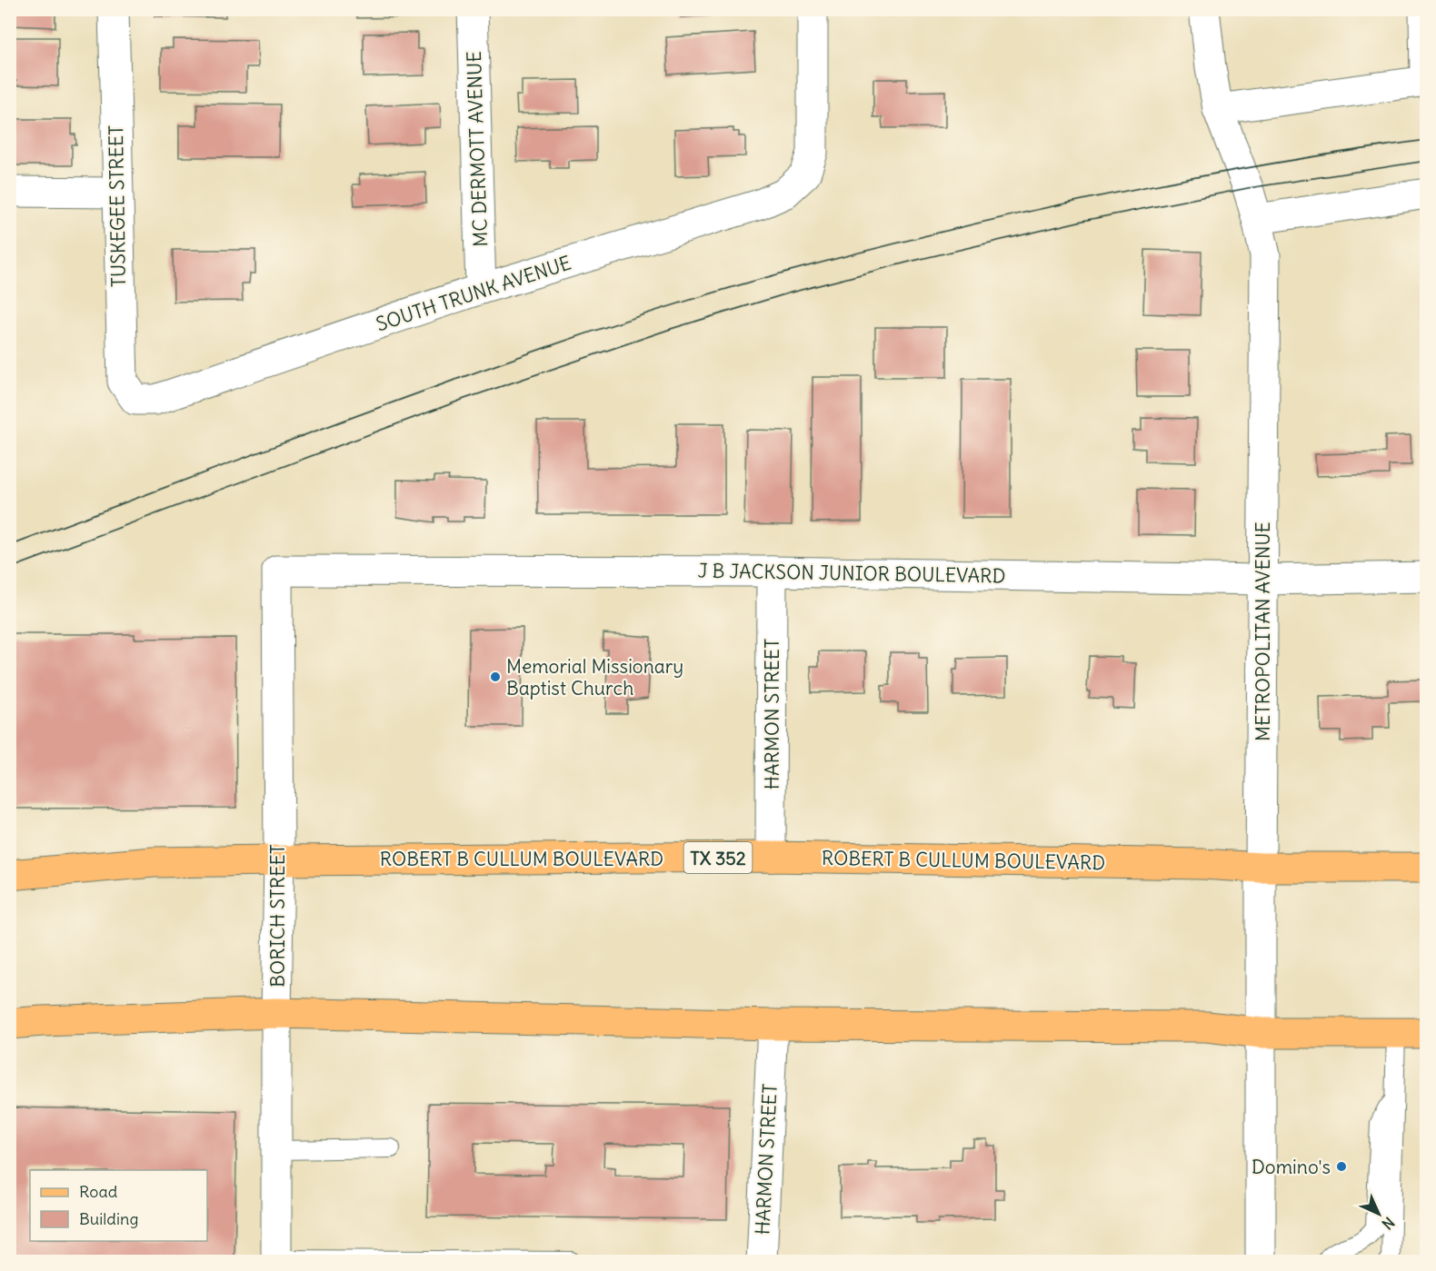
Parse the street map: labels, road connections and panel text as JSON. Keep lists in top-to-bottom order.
{
  "streets": {
    "main road": ["TX 352", "ROBERT B CULLUM BOULEVARD"],
    "street": [
      "MC DERMOTT AVENUE",
      "TUSKEGEE STREET",
      "SOUTH TRUNK AVENUE",
      "J B JACKSON JUNIOR BOULEVARD",
      "METROPOLITAN AVENUE",
      "HARMON STREET",
      "BORICH STREET"
    ]
  },
  "crossings": [
    ["MC DERMOTT AVENUE", "SOUTH TRUNK AVENUE"],
    ["TUSKEGEE STREET", "SOUTH TRUNK AVENUE"],
    ["J B JACKSON JUNIOR BOULEVARD", "METROPOLITAN AVENUE"],
    ["J B JACKSON JUNIOR BOULEVARD", "HARMON STREET"],
    ["J B JACKSON JUNIOR BOULEVARD", "BORICH STREET"],
    ["METROPOLITAN AVENUE", "ROBERT B CULLUM BOULEVARD"],
    ["HARMON STREET", "ROBERT B CULLUM BOULEVARD"],
    ["ROBERT B CULLUM BOULEVARD", "BORICH STREET"]
  ],
  "places": ["Memorial Missionary Baptist Church", "Domino's"],
  "legend": ["Road", "Building"],
  "north": "bottom right"
}
